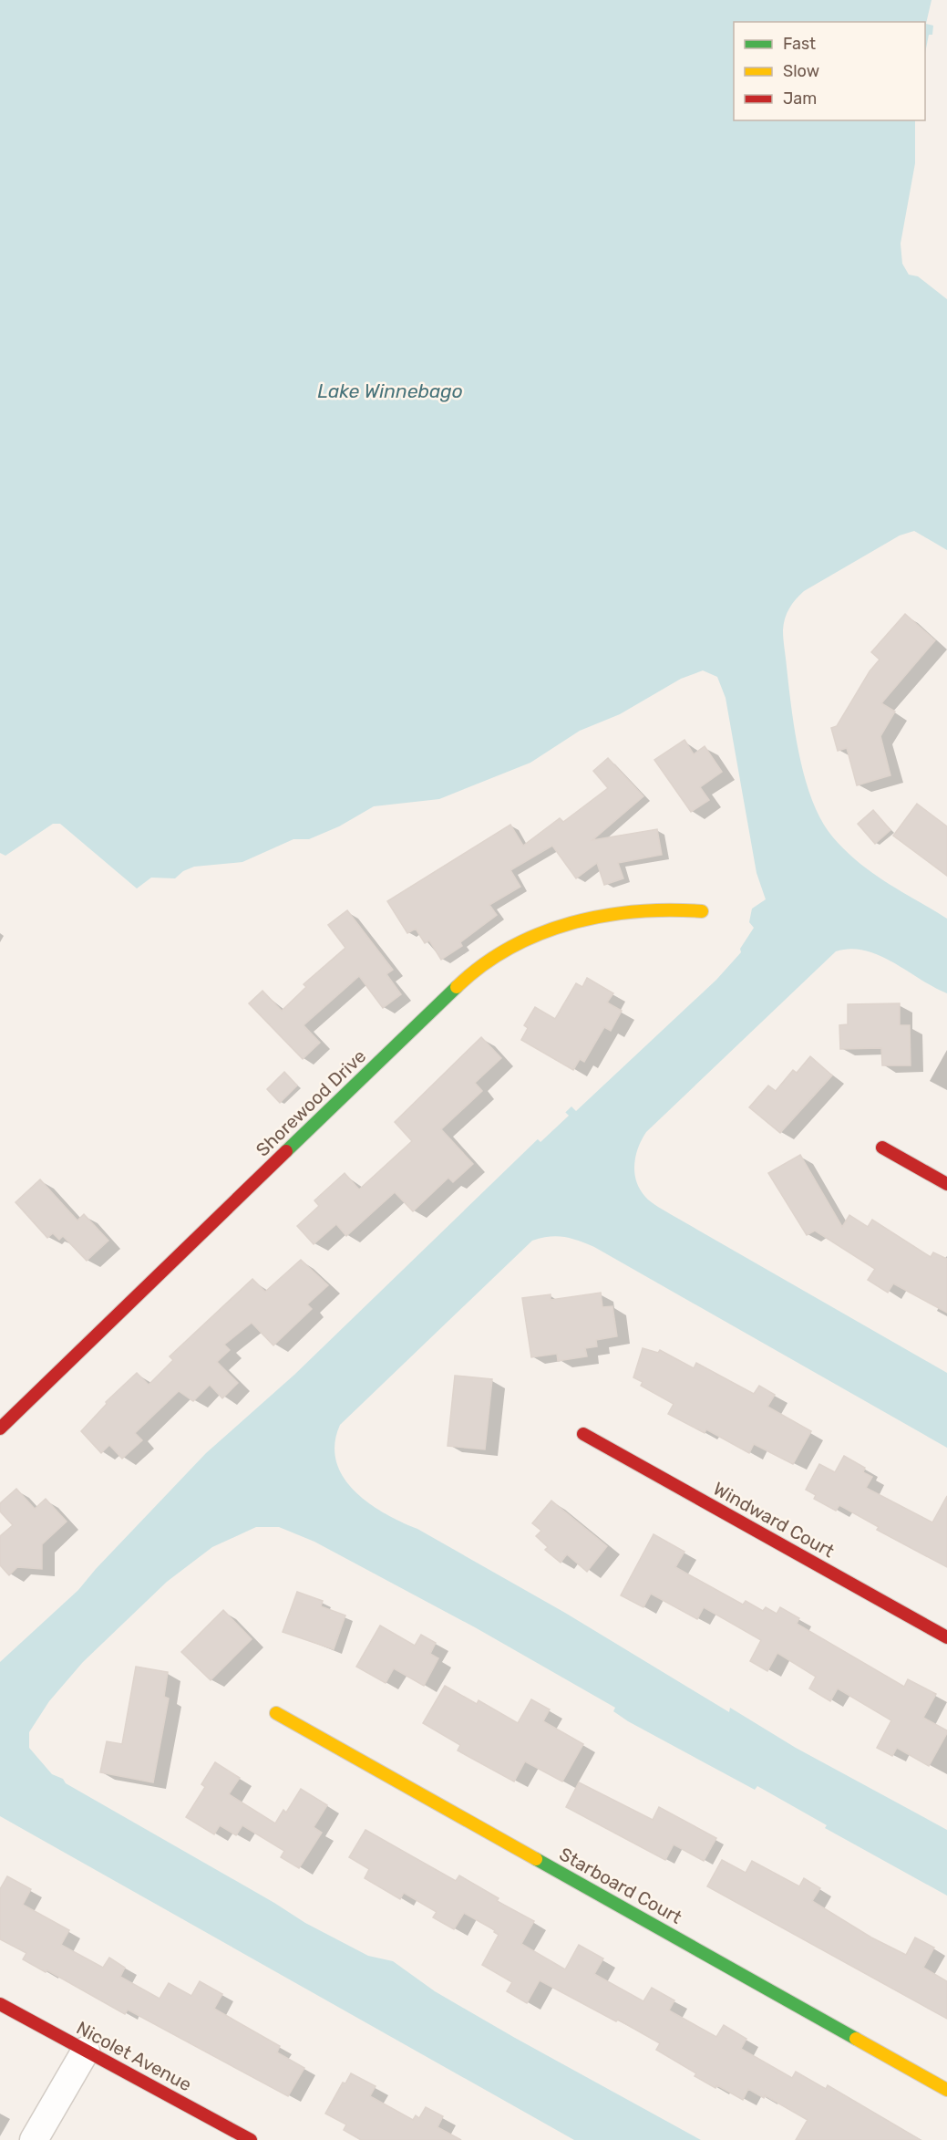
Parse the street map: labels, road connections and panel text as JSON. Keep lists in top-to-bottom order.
{
  "streets": {
    "street": [
      "Shorewood Drive",
      "Windward Court",
      "Starboard Court",
      "Nicolet Avenue"
    ]
  },
  "water": ["Lake Winnebago"],
  "legend": ["Fast", "Slow", "Jam"]
}
